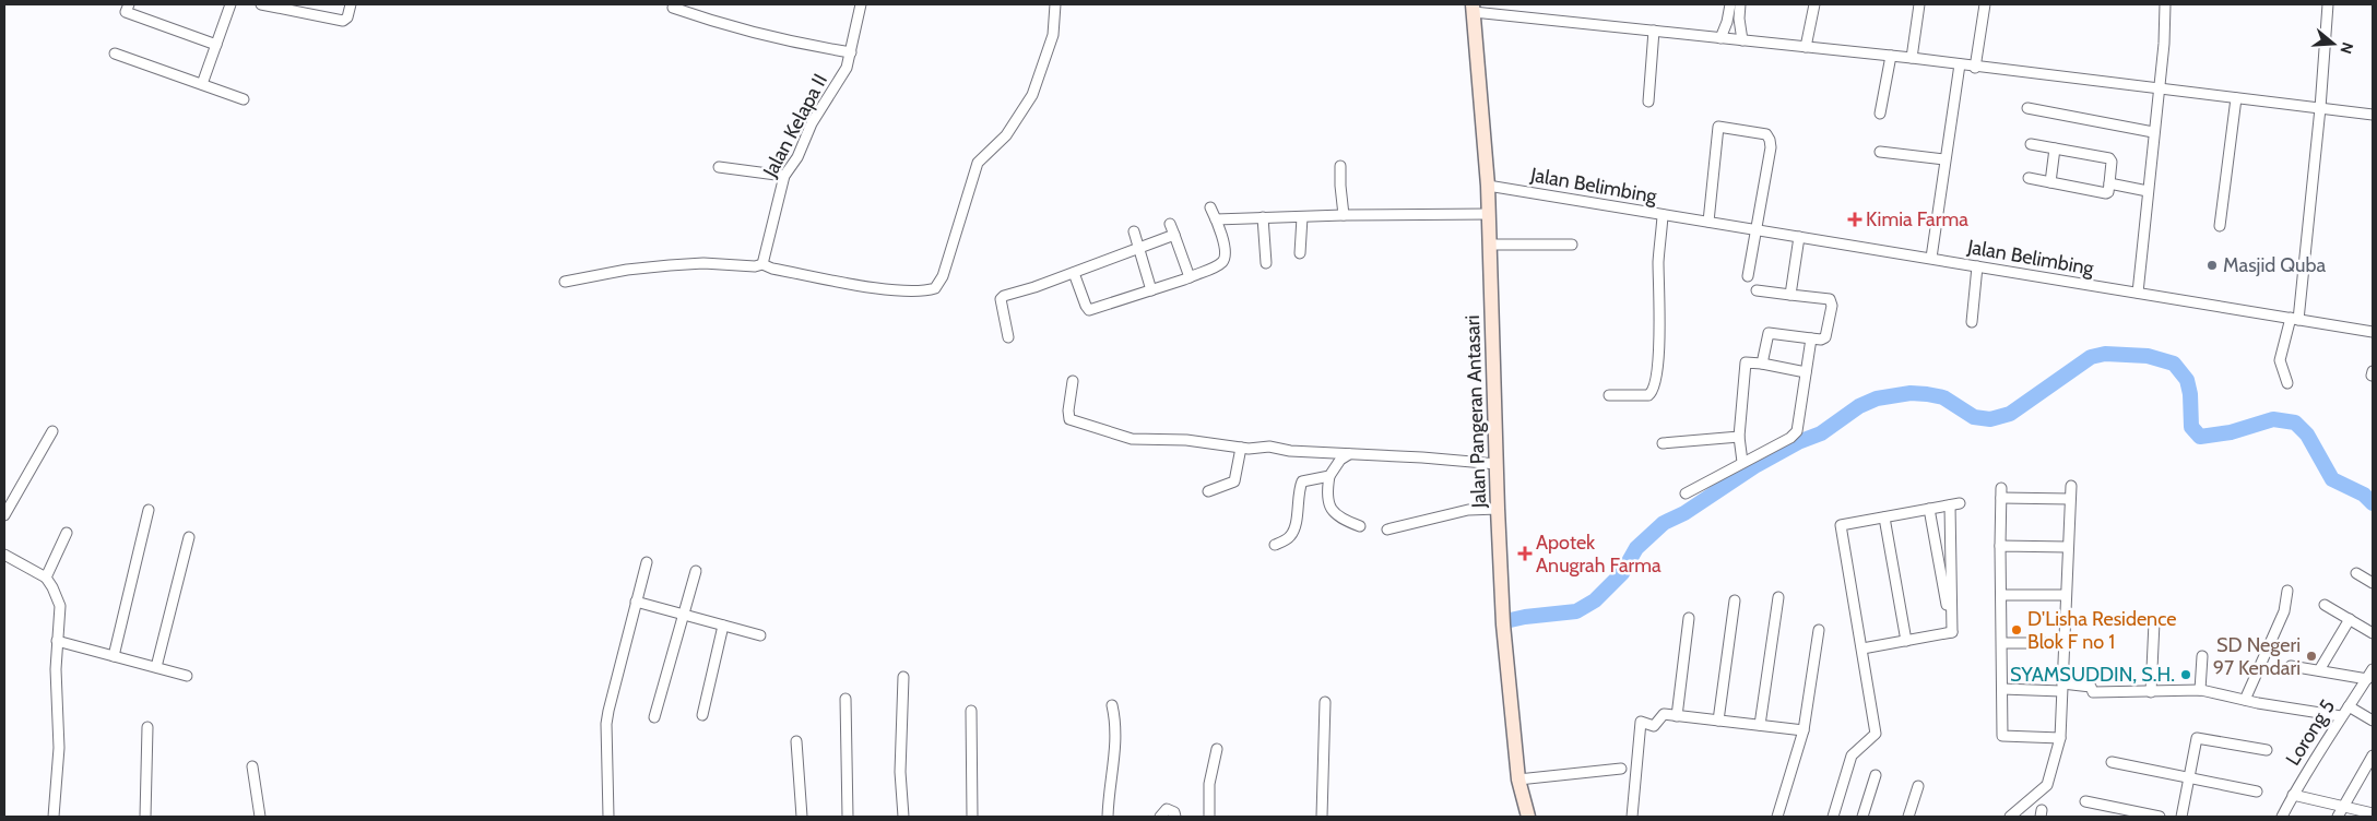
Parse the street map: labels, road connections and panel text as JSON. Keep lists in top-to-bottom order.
{
  "streets": {
    "street": [
      "Jalan Kelapa II",
      "Jalan Belimbing",
      "Jalan Pangeran Antasari",
      "Lorong 5"
    ]
  },
  "crossings": [
    ["Jalan Belimbing", "Jalan Pangeran Antasari"]
  ],
  "places": {
    "health": ["Kimia Farma", "Apotek Anugrah Farma"],
    "other": [
      "Masjid Quba",
      "D'Lisha Residence Blok F no 1",
      "SD Negeri 97 Kendari",
      "SYAMSUDDIN, S.H."
    ]
  },
  "north": "right"
}
